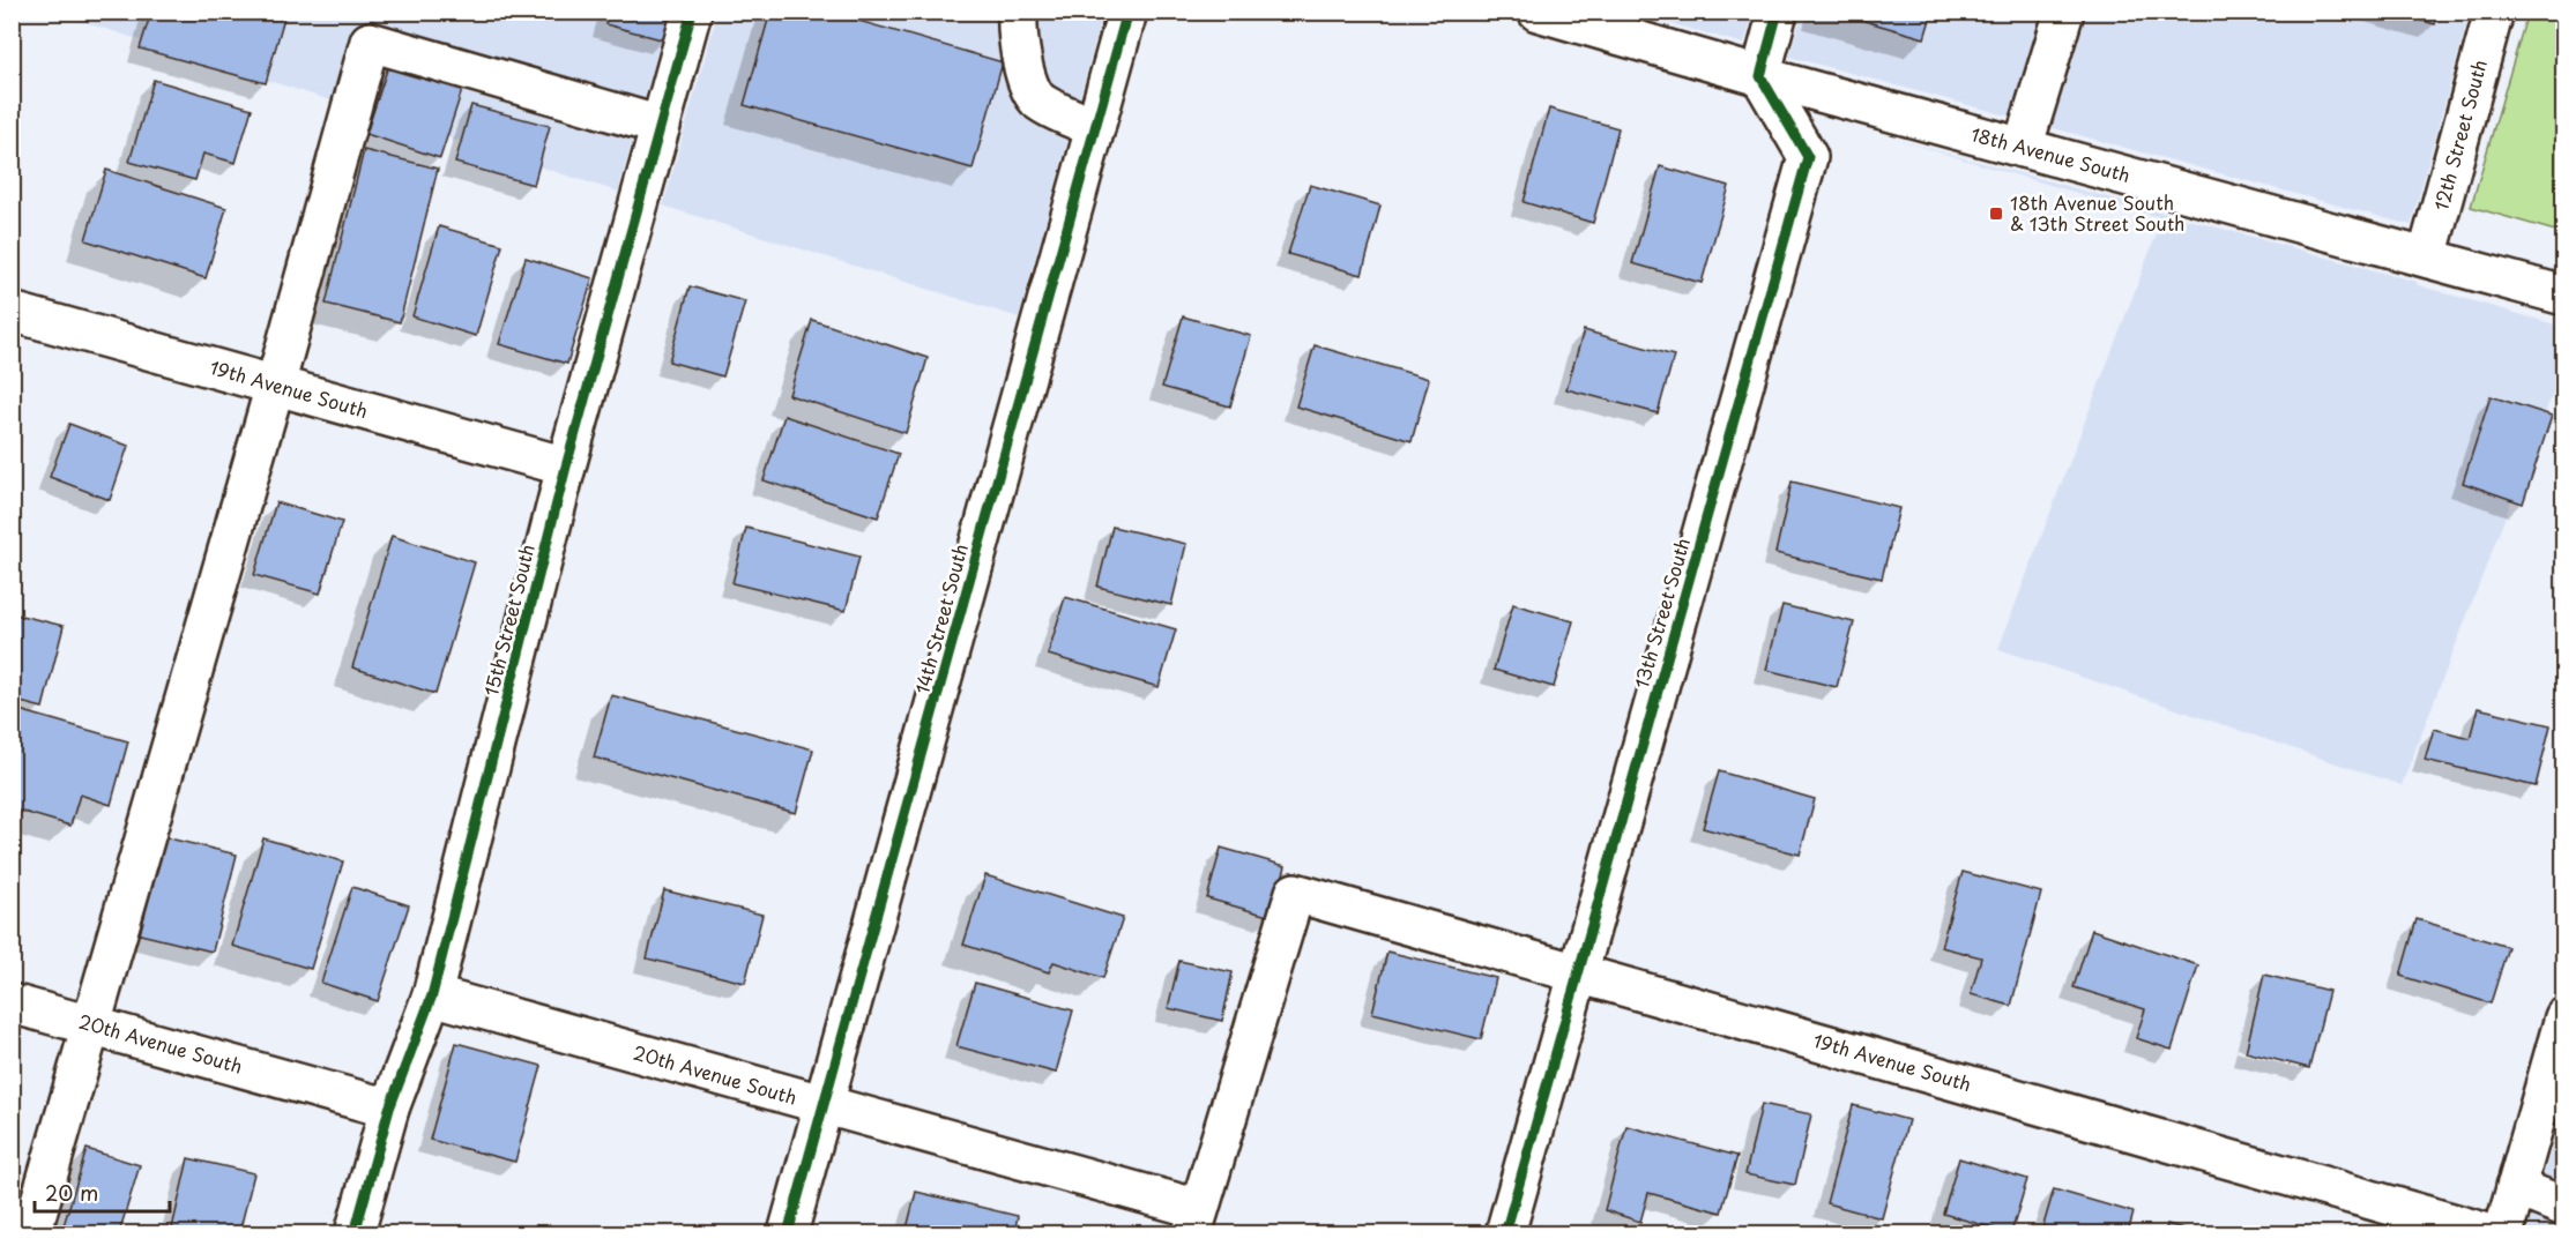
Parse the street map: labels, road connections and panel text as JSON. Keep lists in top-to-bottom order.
{
  "streets": {
    "street": [
      "12th Street South",
      "18th Avenue South",
      "19th Avenue South",
      "13th Street South",
      "14th Street South",
      "15th Street South",
      "20th Avenue South"
    ]
  },
  "crossings": [
    ["12th Street South", "18th Avenue South"],
    ["18th Avenue South", "13th Street South"],
    ["19th Avenue South", "13th Street South"],
    ["19th Avenue South", "15th Street South"],
    ["19th Avenue South", "20th Avenue South"],
    ["14th Street South", "20th Avenue South"],
    ["15th Street South", "20th Avenue South"]
  ],
  "places": {
    "transit": ["18th Avenue South & 13th Street South"]
  },
  "scale_bar": "20 m"
}
